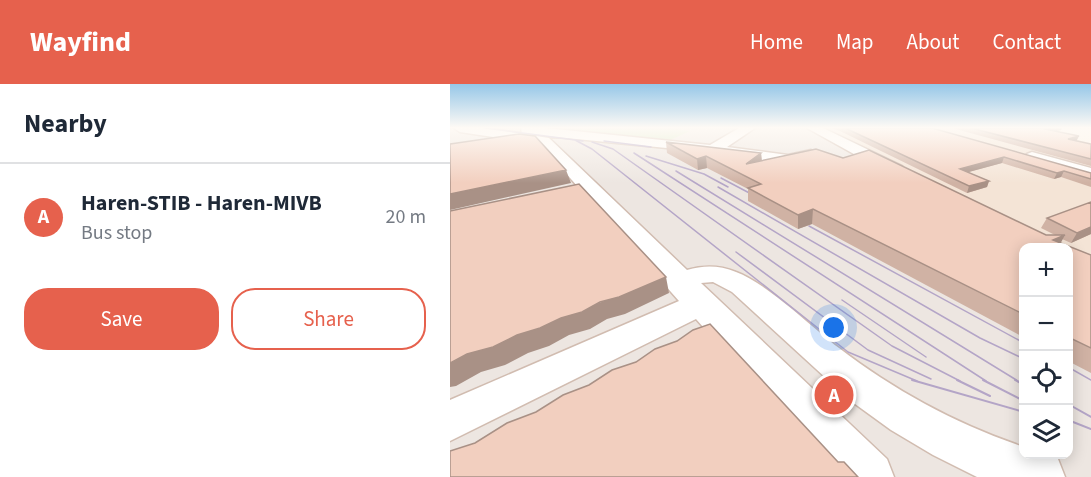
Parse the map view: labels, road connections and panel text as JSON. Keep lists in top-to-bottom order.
{
  "page": {
    "header": "Wayfind",
    "nav": [
      "Home",
      "Map",
      "About",
      "Contact"
    ],
    "heading": "Nearby",
    "list": [
      {
        "mark": "A",
        "name": "Haren-STIB - Haren-MIVB",
        "note": "Bus stop",
        "value": "20 m"
      }
    ],
    "map_buttons": ["+", "−"],
    "buttons": ["Save", "Share"],
    "pins": "A"
  }
}
